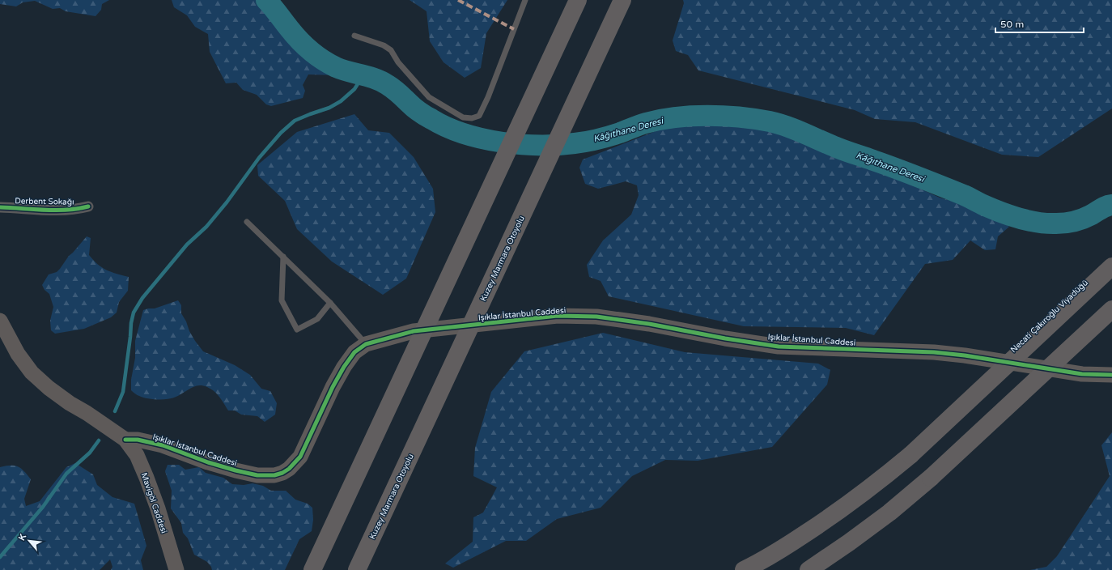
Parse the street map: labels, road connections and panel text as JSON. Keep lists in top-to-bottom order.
{
  "streets": {
    "highway": ["Kuzey Marmara Otoyolu", "Necati Çakıroğlu Viyadüğü"],
    "street": ["Derbent Sokağı", "Işıklar İstanbul Caddesi", "Mavigöl Caddesi"]
  },
  "crossings": [
    ["Işıklar İstanbul Caddesi", "Mavigöl Caddesi"]
  ],
  "water": ["Kâğıthane Deresi"],
  "scale_bar": "50 m",
  "north": "top left"
}
